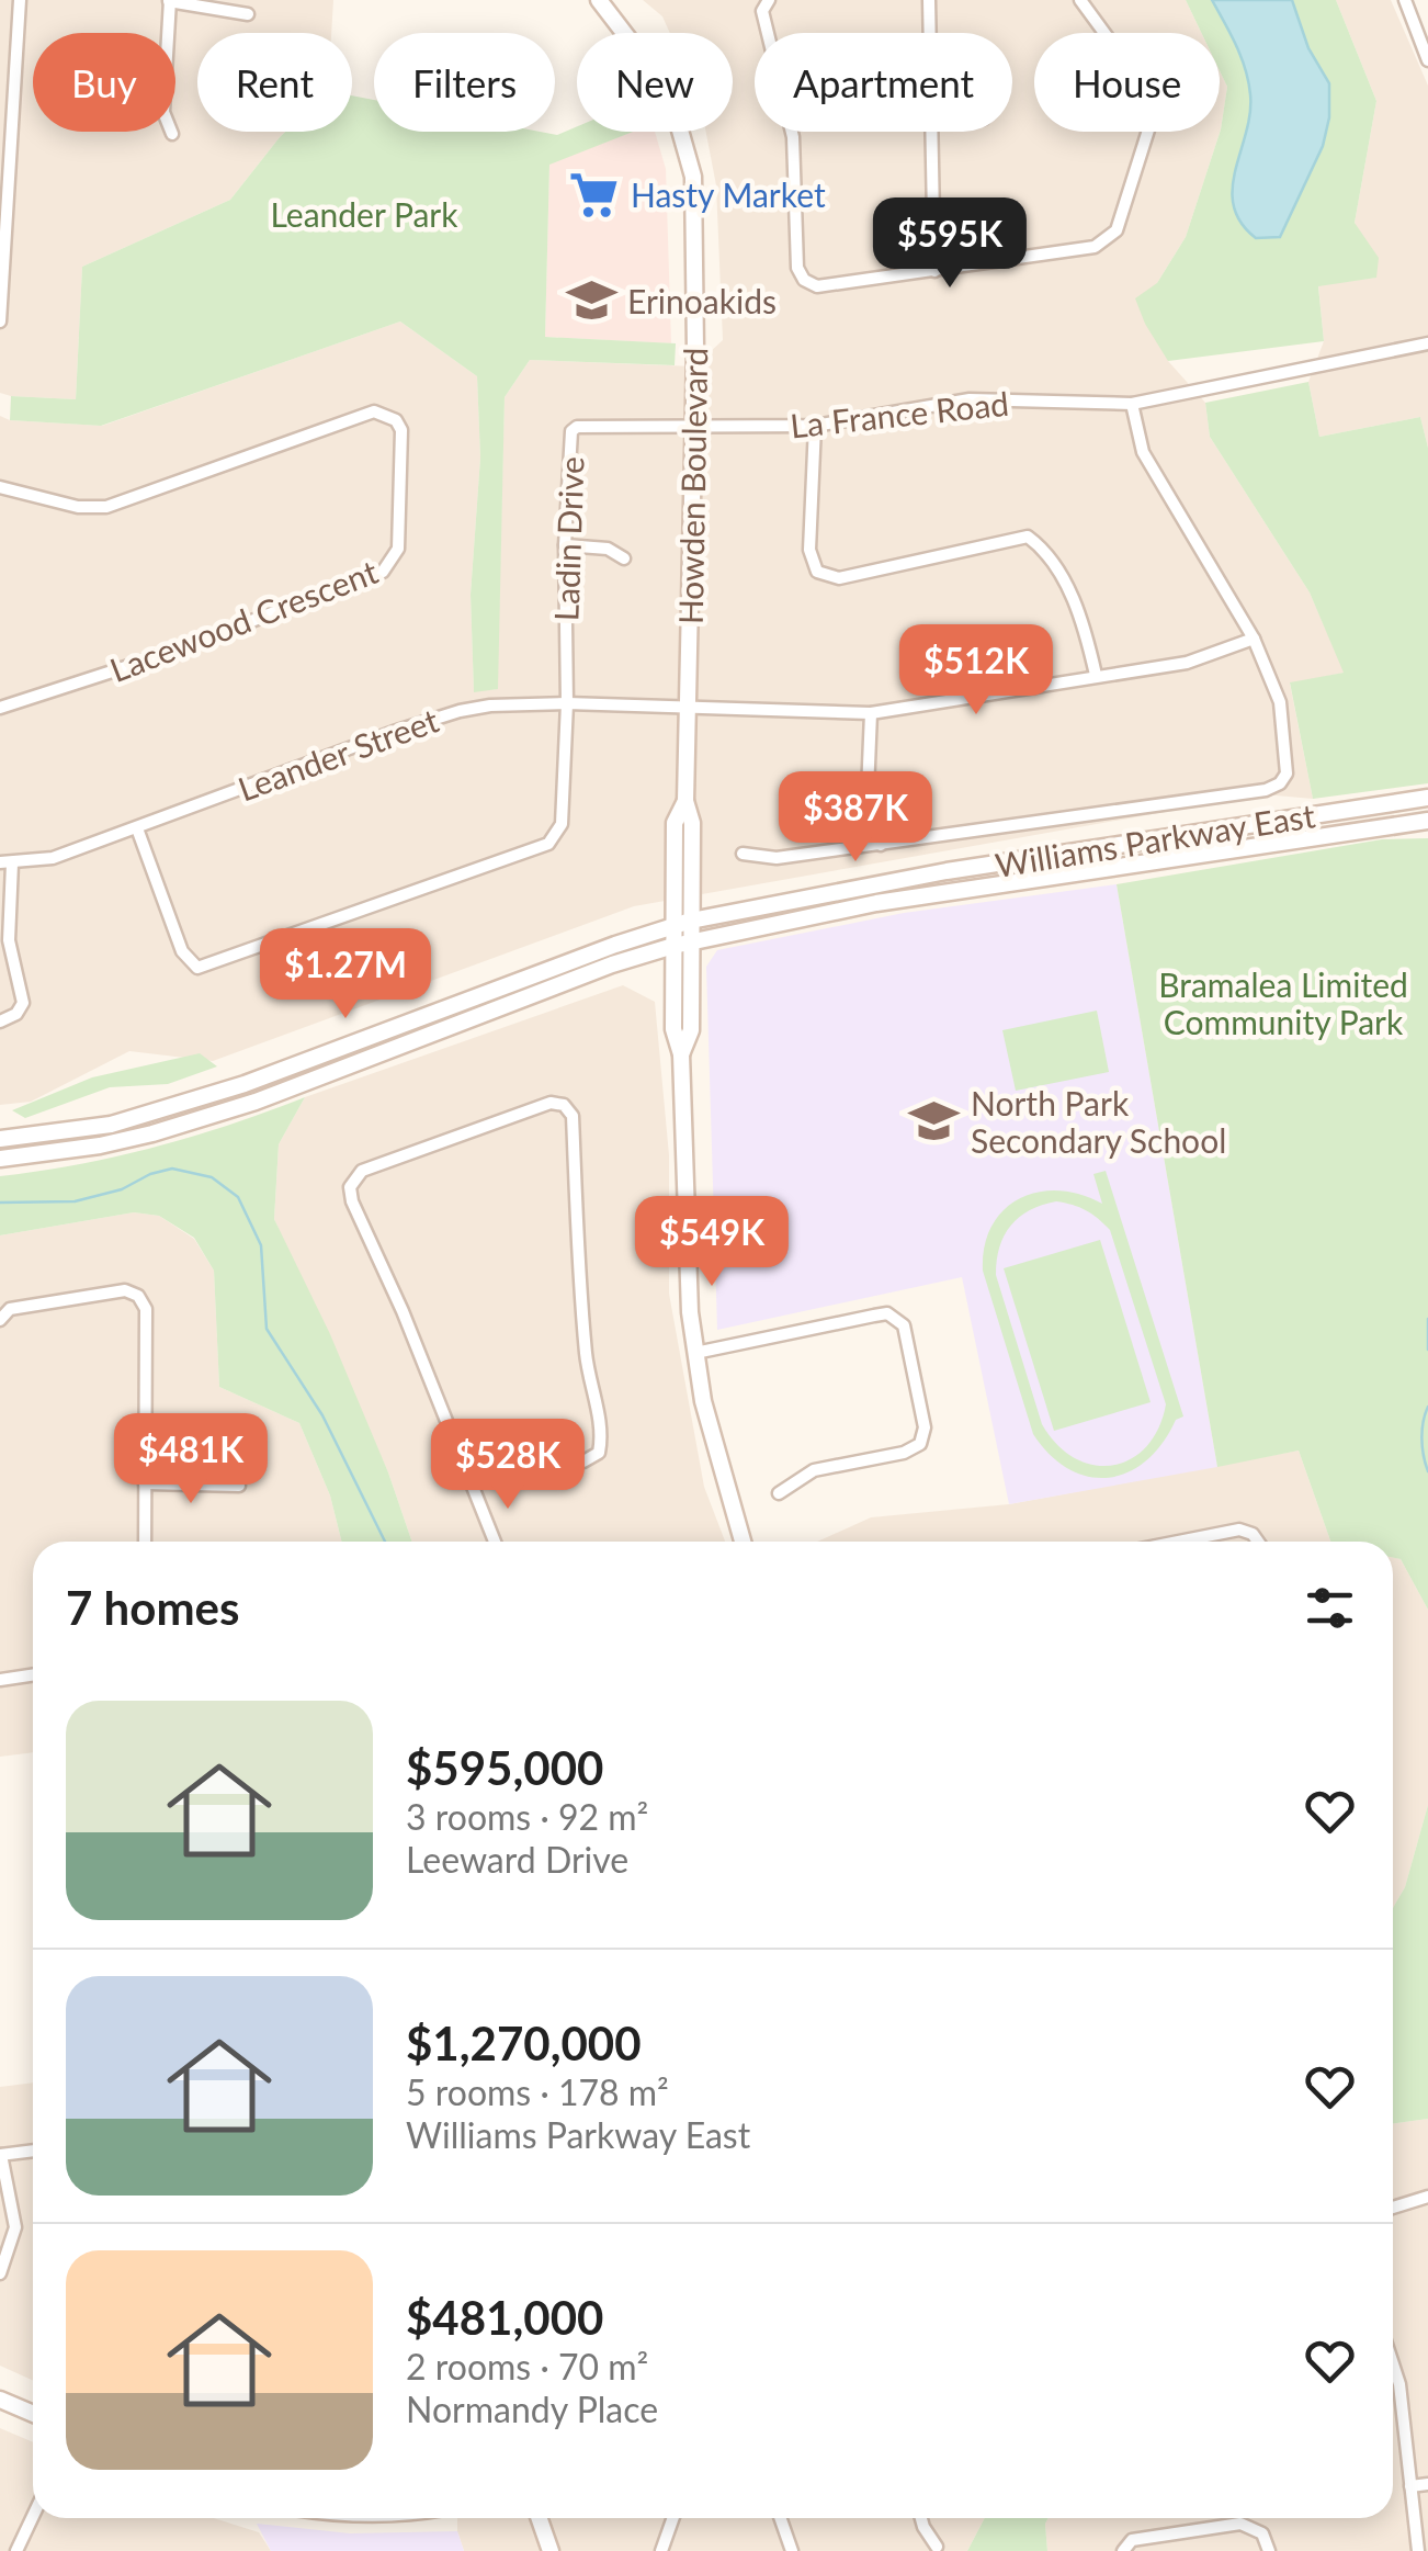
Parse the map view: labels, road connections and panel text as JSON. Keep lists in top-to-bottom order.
{
  "streets": {
    "main road": ["Howden Boulevard", "Williams Parkway East"],
    "street": [
      "La France Road",
      "Ladin Drive",
      "Lacewood Crescent",
      "Leander Street"
    ]
  },
  "crossings": [
    ["La France Road", "Howden Boulevard"],
    ["La France Road", "Ladin Drive"],
    ["Howden Boulevard", "Ladin Drive"],
    ["Howden Boulevard", "Leander Street"],
    ["Howden Boulevard", "Williams Parkway East"],
    ["Ladin Drive", "Leander Street"]
  ],
  "parks": ["Leander Park", "Bramalea Limited Community Park"],
  "places": {
    "supermarket": ["Hasty Market"],
    "school or university": ["Erinoakids", "North Park Secondary School"]
  },
  "page": {
    "chip": [
      "Buy",
      "Rent",
      "Filters",
      "New",
      "Apartment",
      "House"
    ],
    "price": [
      "$595K",
      "$512K",
      "$387K",
      "$1.27M",
      "$549K",
      "$481K",
      "$528K"
    ],
    "heading": "7 homes",
    "list": [
      {
        "name": "$595,000",
        "note": "3 rooms · 92 m² · Leeward Drive"
      },
      {
        "name": "$1,270,000",
        "note": "5 rooms · 178 m² · Williams Parkway East"
      },
      {
        "name": "$481,000",
        "note": "2 rooms · 70 m² · Normandy Place"
      }
    ]
  }
}
